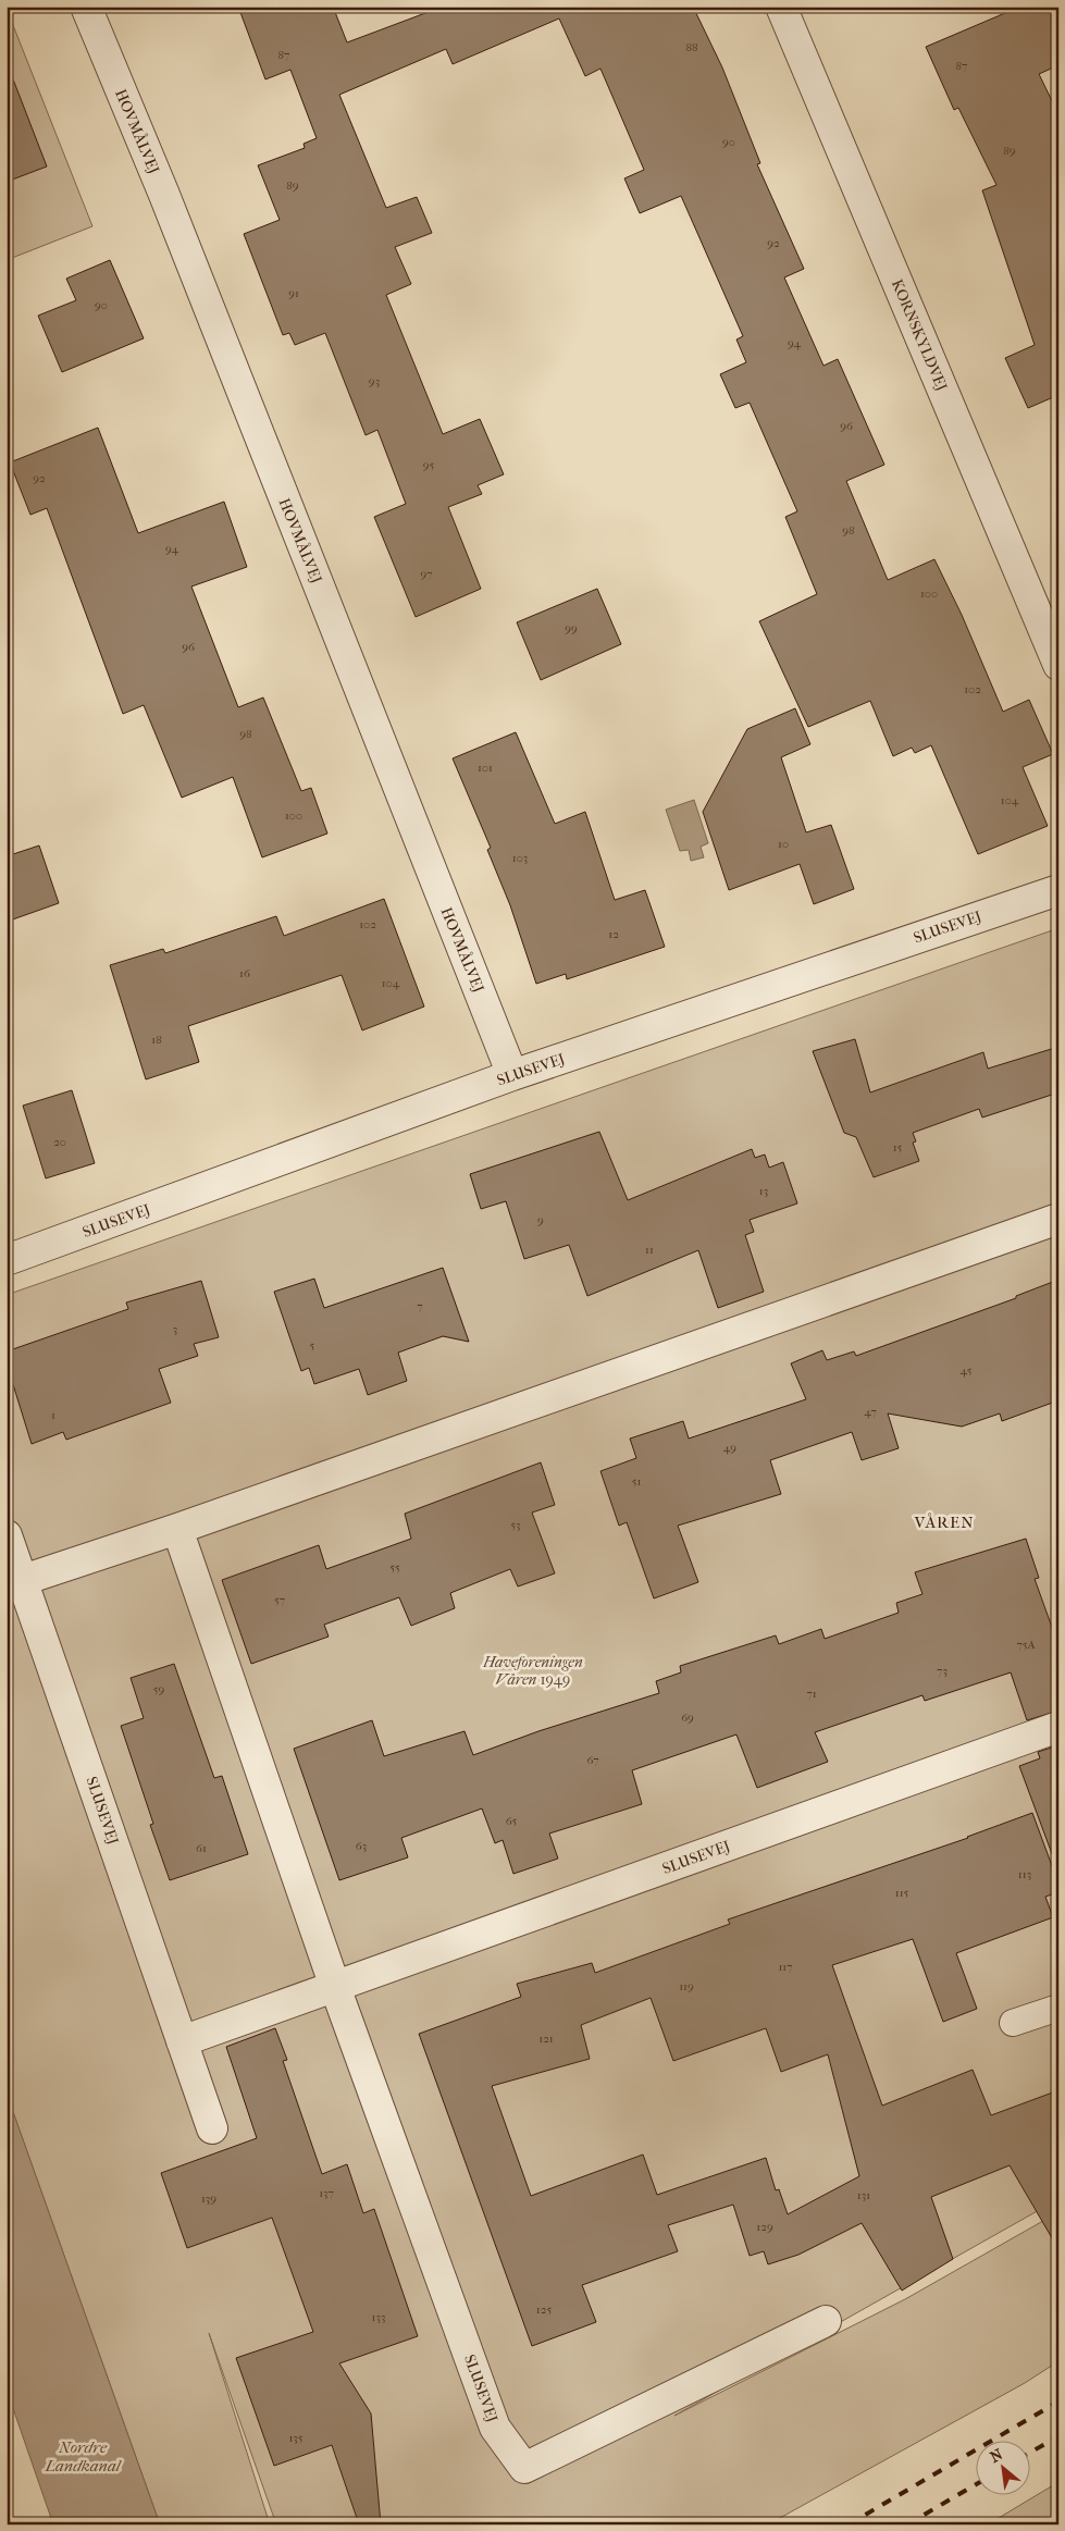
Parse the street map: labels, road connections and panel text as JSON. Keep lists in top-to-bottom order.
{
  "streets": {
    "street": ["HOVMÅLVEJ", "KORNSKYLDVEJ", "SLUSEVEJ"]
  },
  "crossings": [
    ["HOVMÅLVEJ", "SLUSEVEJ"]
  ],
  "districts": ["VÅREN"],
  "water": ["Nordre Landkanal"],
  "parks": ["Haveforeningen Våren 1949"],
  "house_numbers": [
    "88",
    "87",
    "87",
    "90",
    "89",
    "89",
    "92",
    "91",
    "90",
    "94",
    "93",
    "96",
    "95",
    "92",
    "98",
    "94",
    "97",
    "100",
    "99",
    "96",
    "102",
    "98",
    "101",
    "104",
    "100",
    "10",
    "103",
    "102",
    "12",
    "16",
    "104",
    "18",
    "20",
    "15",
    "13",
    "9",
    "11",
    "7",
    "3",
    "5",
    "45",
    "47",
    "1",
    "49",
    "51",
    "53",
    "55",
    "57",
    "75A",
    "73",
    "59",
    "71",
    "69",
    "67",
    "65",
    "63",
    "61",
    "113",
    "115",
    "117",
    "119",
    "121",
    "137",
    "131",
    "139",
    "129",
    "125",
    "133",
    "135"
  ],
  "north": "top left"
}
